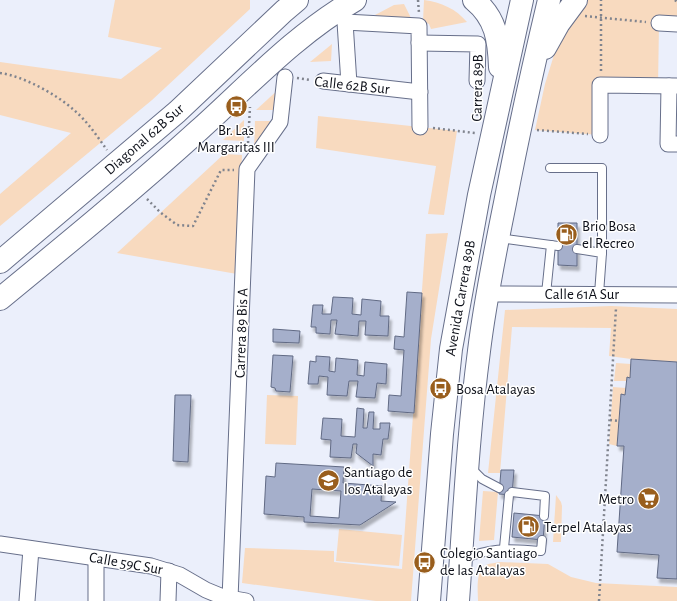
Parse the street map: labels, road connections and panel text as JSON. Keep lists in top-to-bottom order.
{
  "streets": {
    "main road": ["Diagonal 62B Sur", "Avenida Carrera 89B"],
    "street": [
      "Calle 62B Sur",
      "Carrera 89B",
      "Calle 61A Sur",
      "Carrera 89 Bis A",
      "Calle 59C Sur"
    ]
  },
  "crossings": [
    ["Calle 61A Sur", "Avenida Carrera 89B"],
    ["Carrera 89 Bis A", "Calle 59C Sur"]
  ],
  "places": {
    "bus stop": ["Br. Las Margaritas III", "Bosa Atalayas", "Colegio Santiago de las Atalayas"],
    "fuel station": ["Brio Bosa el Recreo", "Terpel Atalayas"],
    "school or university": ["Santiago de los Atalayas"],
    "supermarket": ["Metro"]
  }
}
